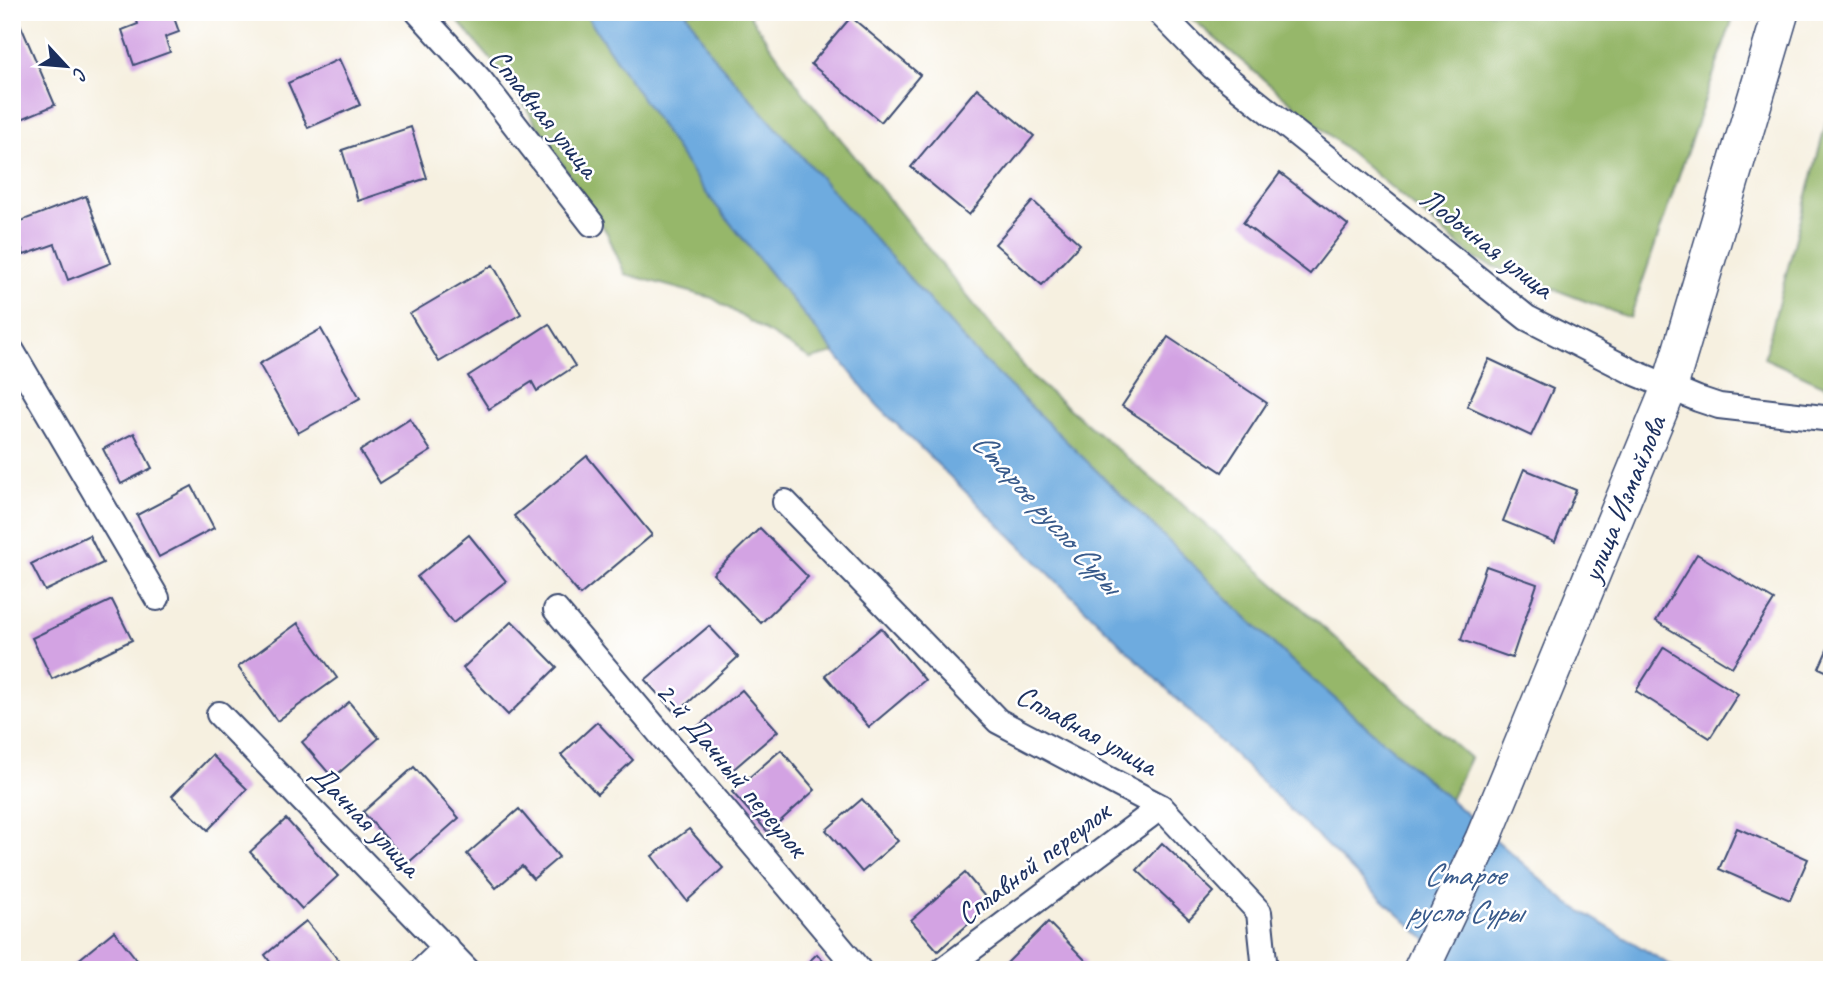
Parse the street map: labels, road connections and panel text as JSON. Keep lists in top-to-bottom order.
{
  "streets": {
    "main road": ["улица Измайлова"],
    "street": [
      "Сплавная улица",
      "Лодочная улица",
      "2-й Дачный переулок",
      "Дачная улица",
      "Сплавной переулок"
    ]
  },
  "crossings": [
    ["Сплавная улица", "Сплавной переулок"],
    ["Лодочная улица", "улица Измайлова"]
  ],
  "water": ["Старое русло Суры"],
  "north": "bottom right"
}
